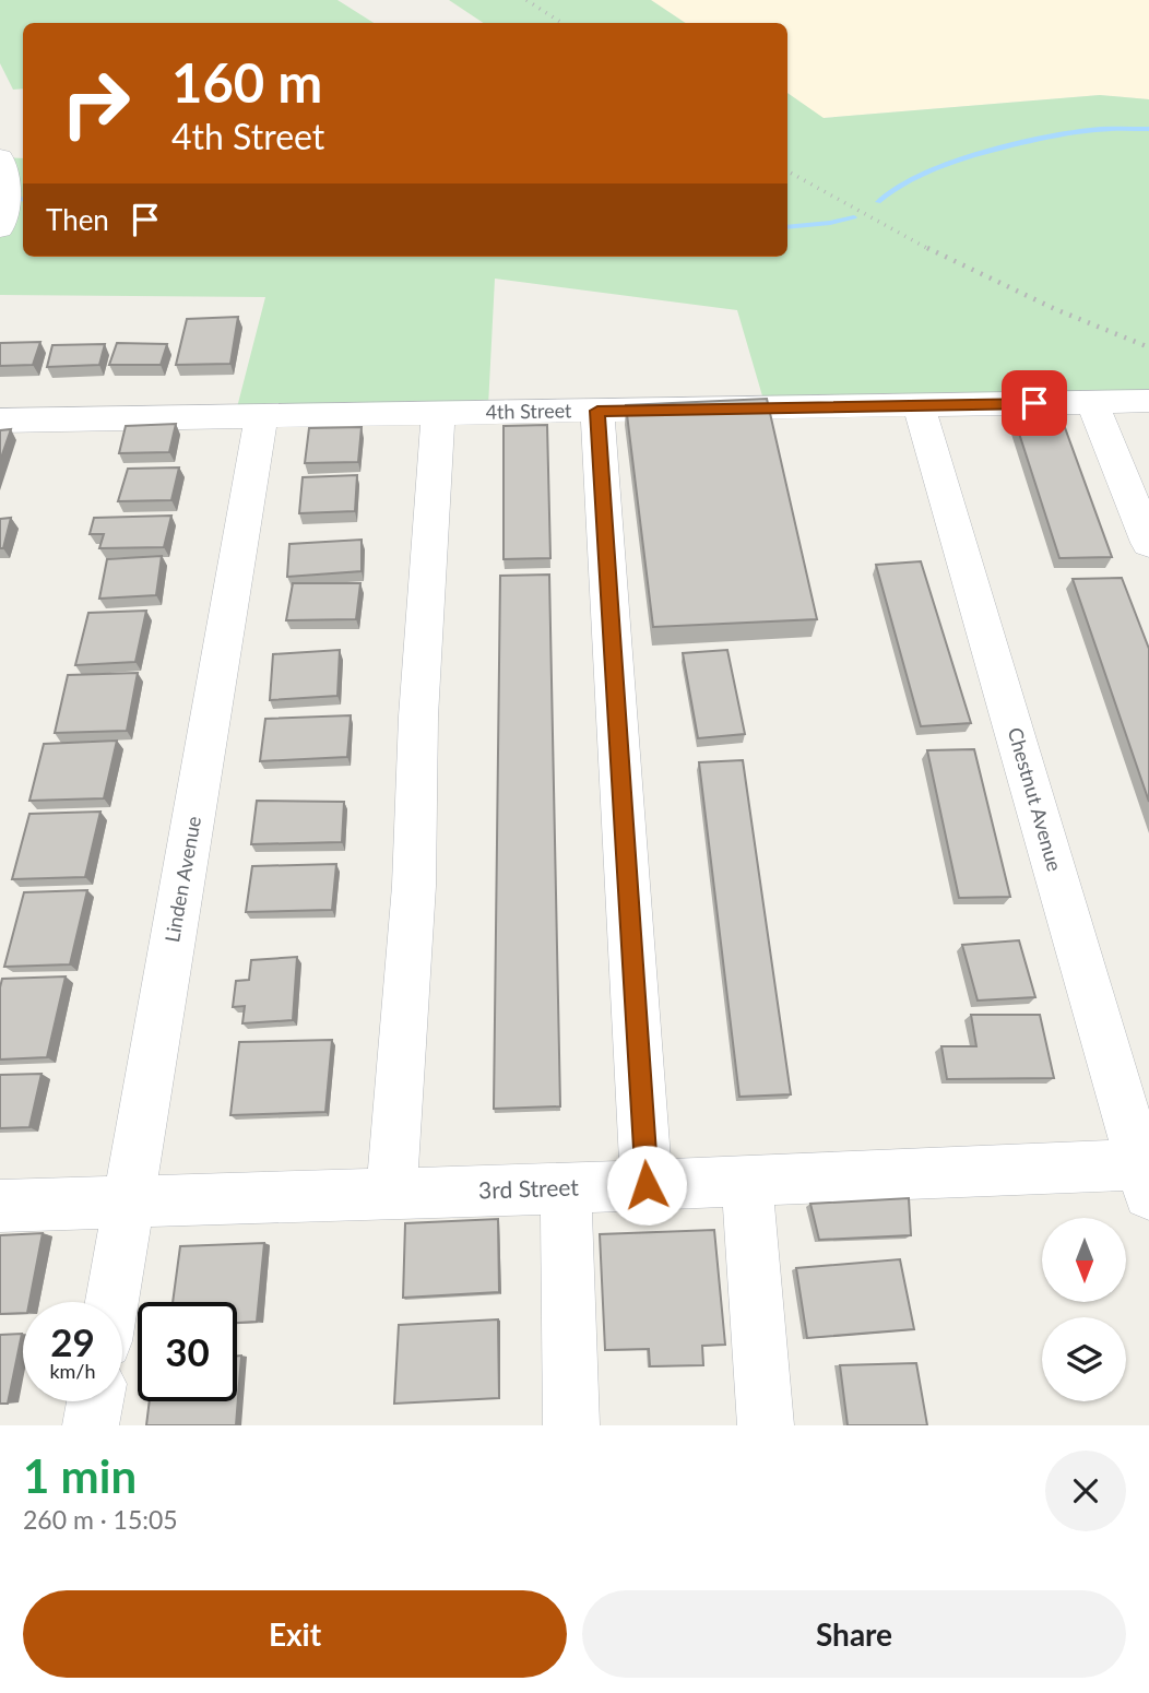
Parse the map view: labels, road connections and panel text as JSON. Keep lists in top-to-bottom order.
{
  "streets": {
    "street": [
      "4th Street",
      "Chestnut Avenue",
      "Linden Avenue",
      "3rd Street"
    ]
  },
  "crossings": [
    ["4th Street", "Chestnut Avenue"],
    ["4th Street", "Linden Avenue"],
    ["Chestnut Avenue", "3rd Street"],
    ["Linden Avenue", "3rd Street"]
  ],
  "north": "bottom",
  "page": {
    "turn": ["160 m", "4th Street"],
    "then": "Then",
    "speed": "29 km/h",
    "limit": "30",
    "heading": ["1 min", "260 m · 15:05"],
    "buttons": ["Exit", "Share"]
  }
}
